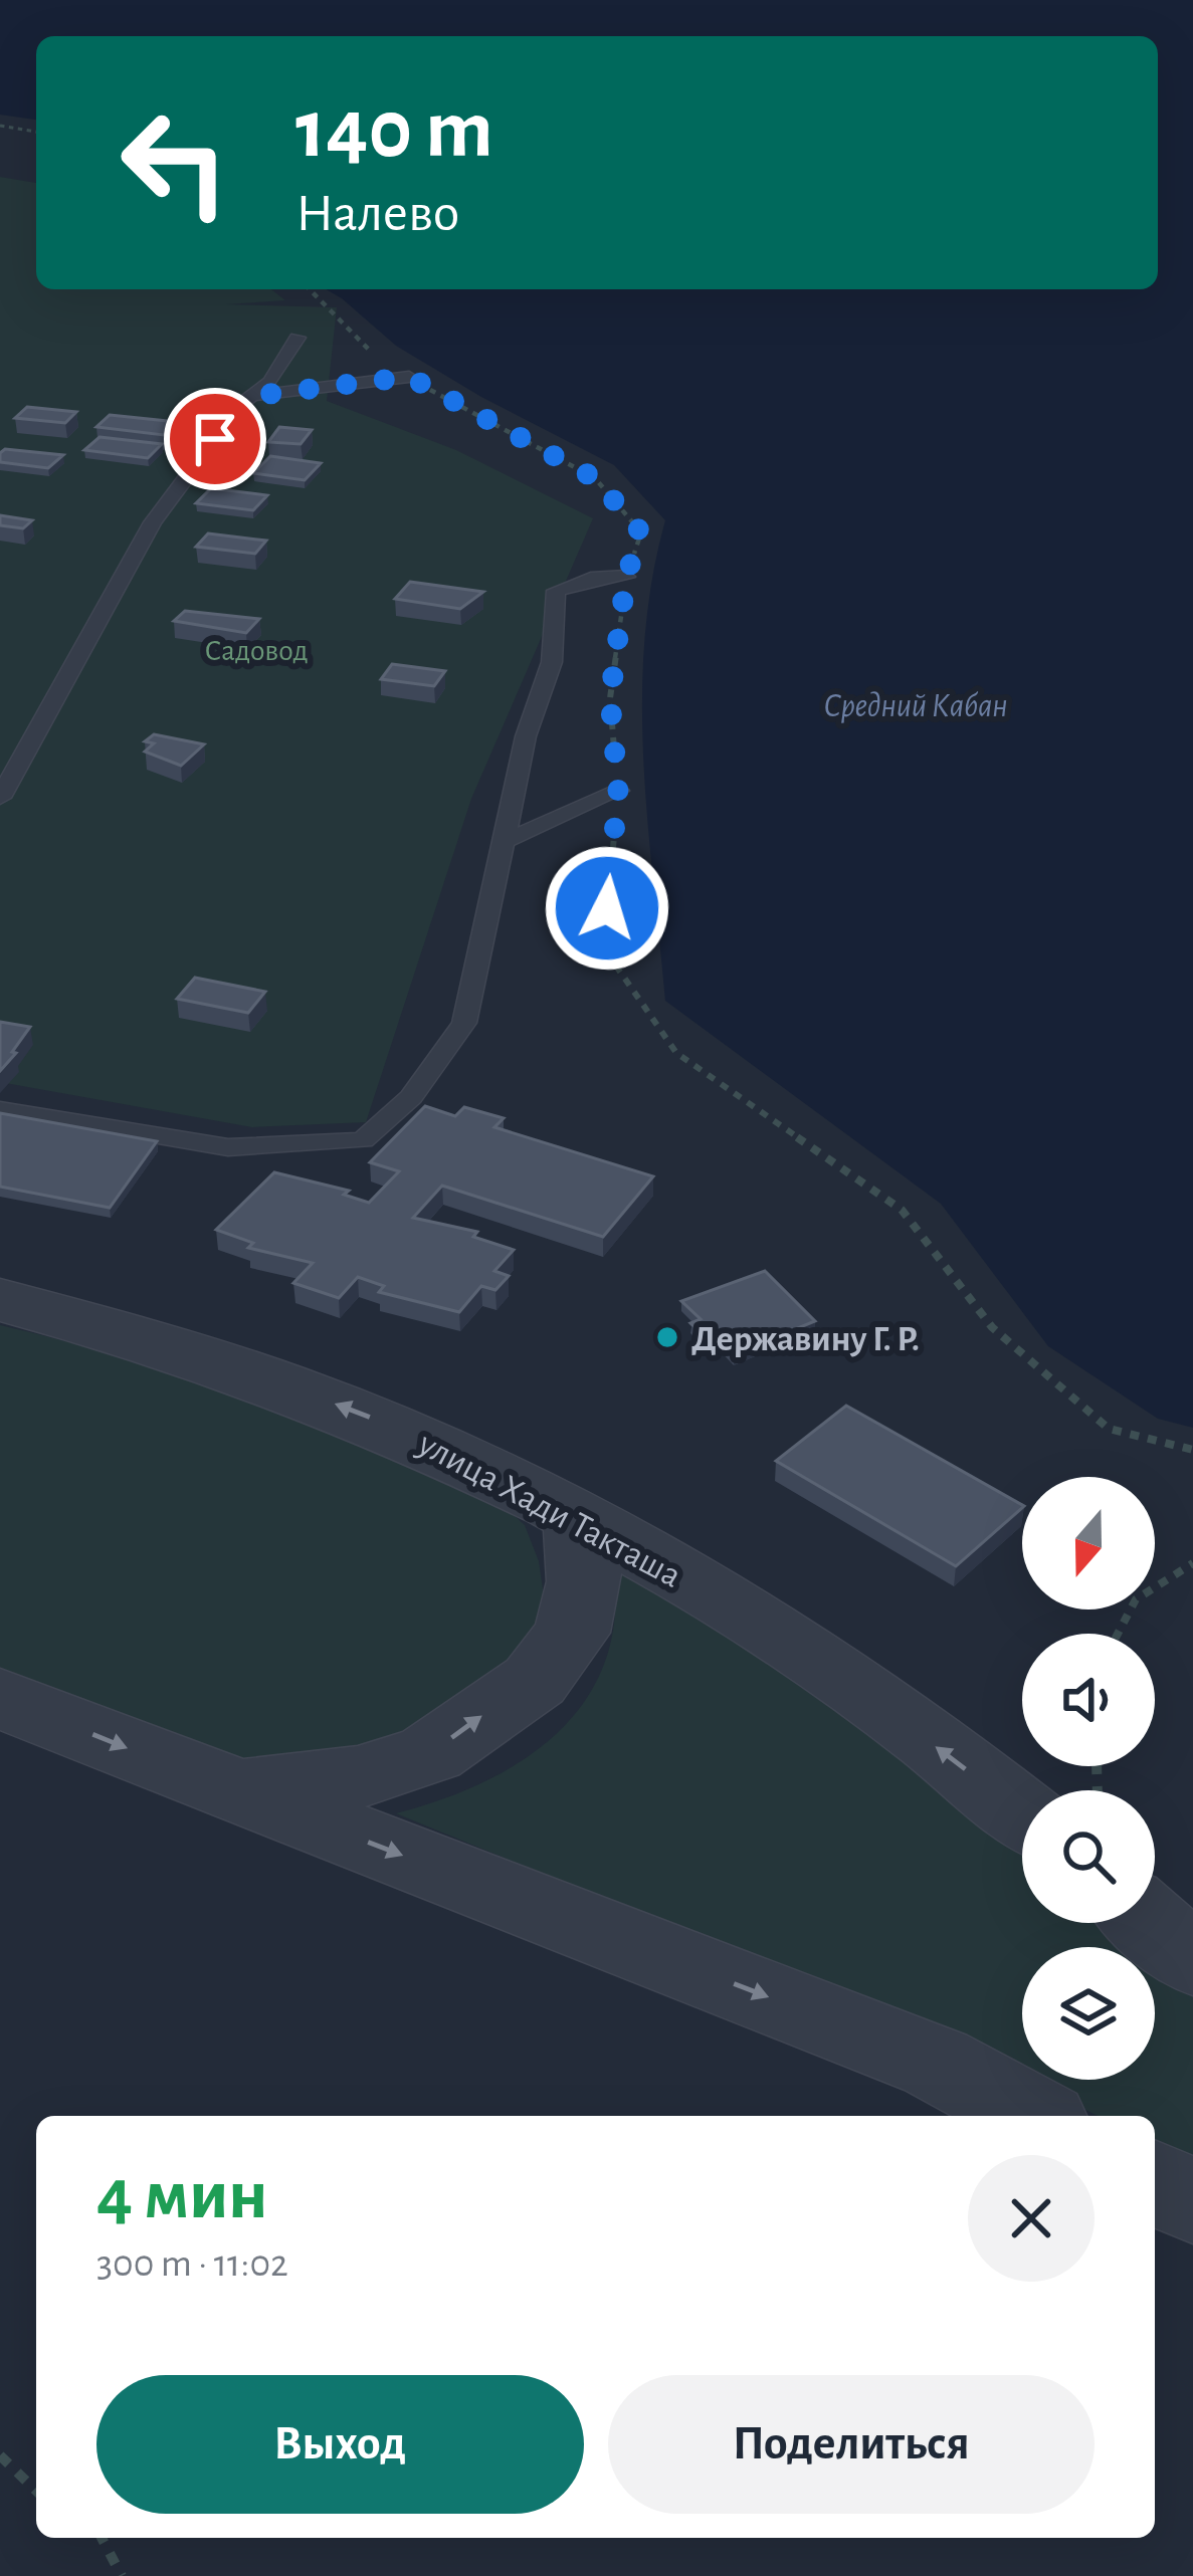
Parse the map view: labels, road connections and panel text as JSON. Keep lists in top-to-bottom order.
{
  "streets": {
    "street": ["улица Хади Такташа"]
  },
  "water": ["Средний Кабан"],
  "parks": ["Садовод"],
  "places": ["Державину Г. Р."],
  "north": "bottom",
  "page": {
    "turn": ["140 m", "Налево"],
    "heading": ["4 мин", "300 m · 11:02"],
    "buttons": ["Выход", "Поделиться"]
  }
}
